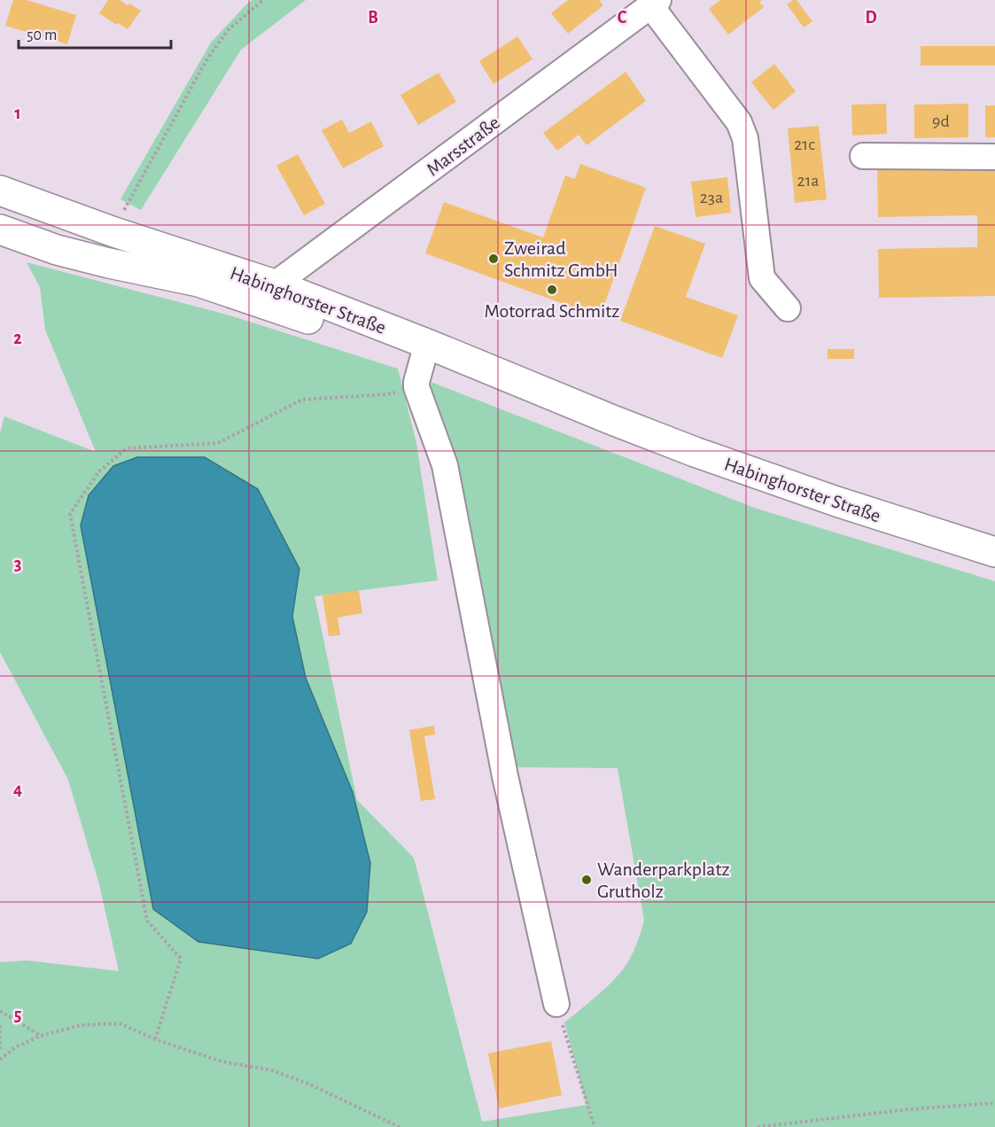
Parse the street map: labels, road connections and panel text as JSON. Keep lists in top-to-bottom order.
{
  "streets": {
    "main road": ["Habinghorster Straße"],
    "street": ["Marsstraße"]
  },
  "crossings": [
    ["Marsstraße", "Habinghorster Straße"]
  ],
  "places": ["Zweirad Schmitz GmbH", "Motorrad Schmitz", "Wanderparkplatz Grutholz"],
  "house_numbers": [
    "9d",
    "21c",
    "21a",
    "23a"
  ],
  "scale_bar": "50 m",
  "grid": {
    "columns": ["B", "C", "D"],
    "rows": [
      "1",
      "2",
      "3",
      "4",
      "5"
    ]
  }
}
